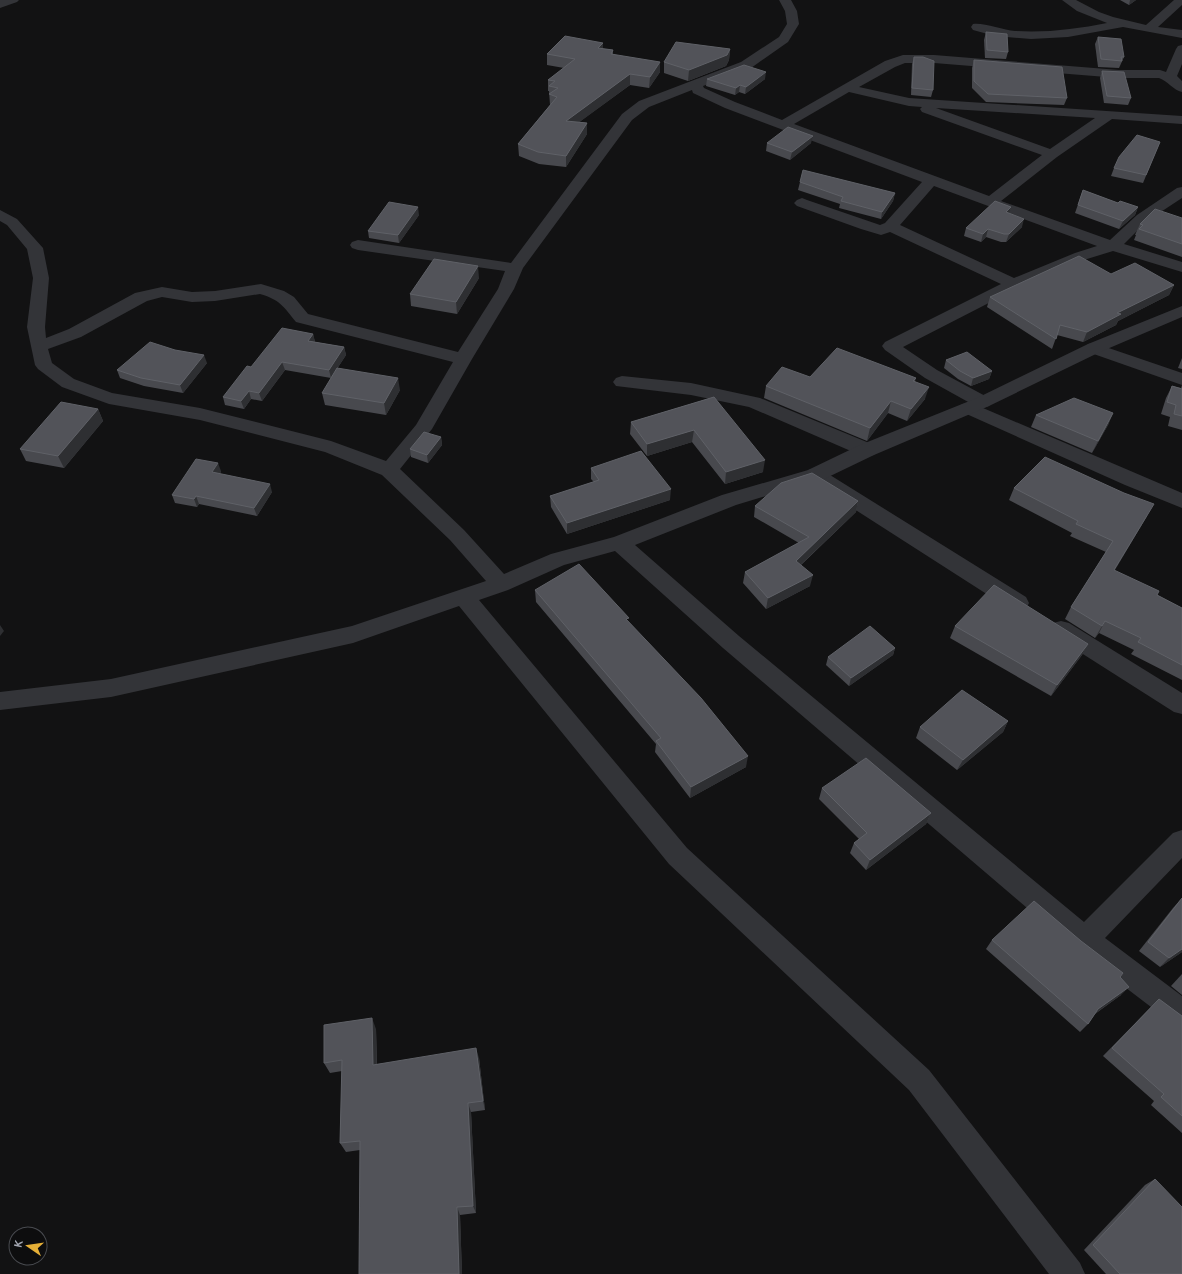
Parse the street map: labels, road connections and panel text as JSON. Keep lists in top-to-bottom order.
{
  "north": "left"
}
